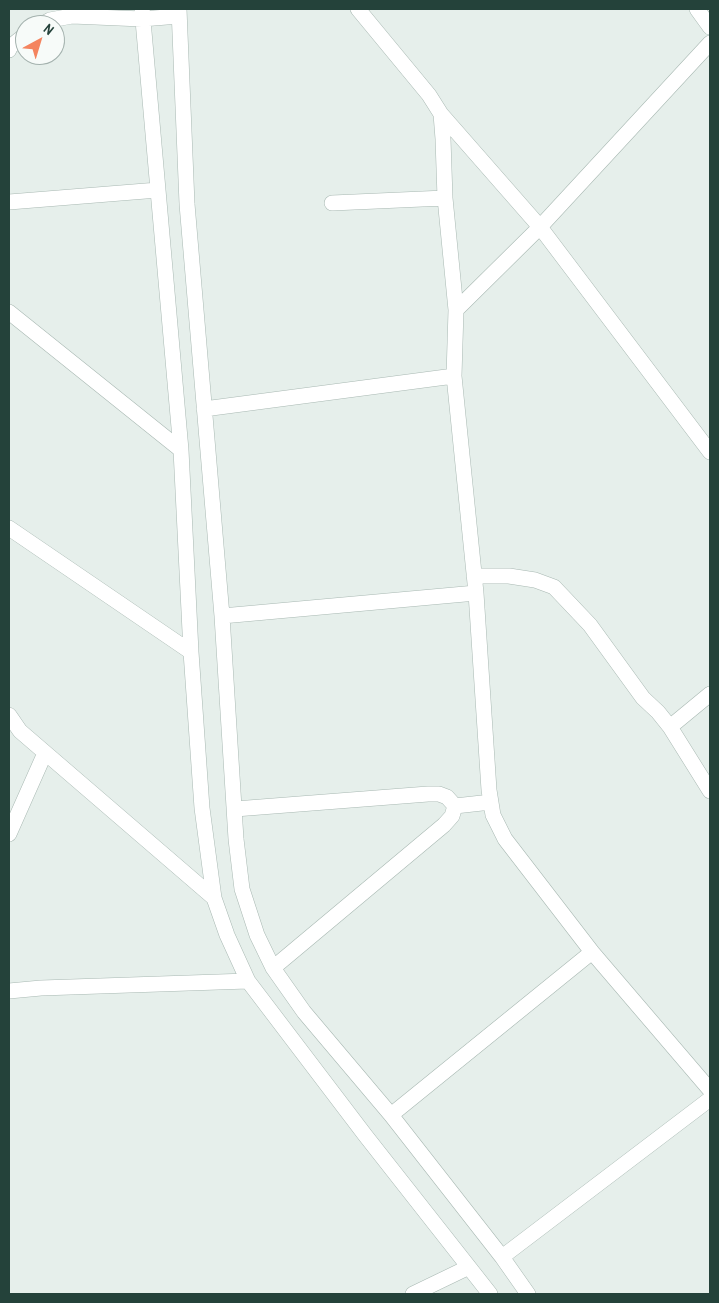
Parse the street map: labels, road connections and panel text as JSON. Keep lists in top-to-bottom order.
{
  "north": "top right"
}
